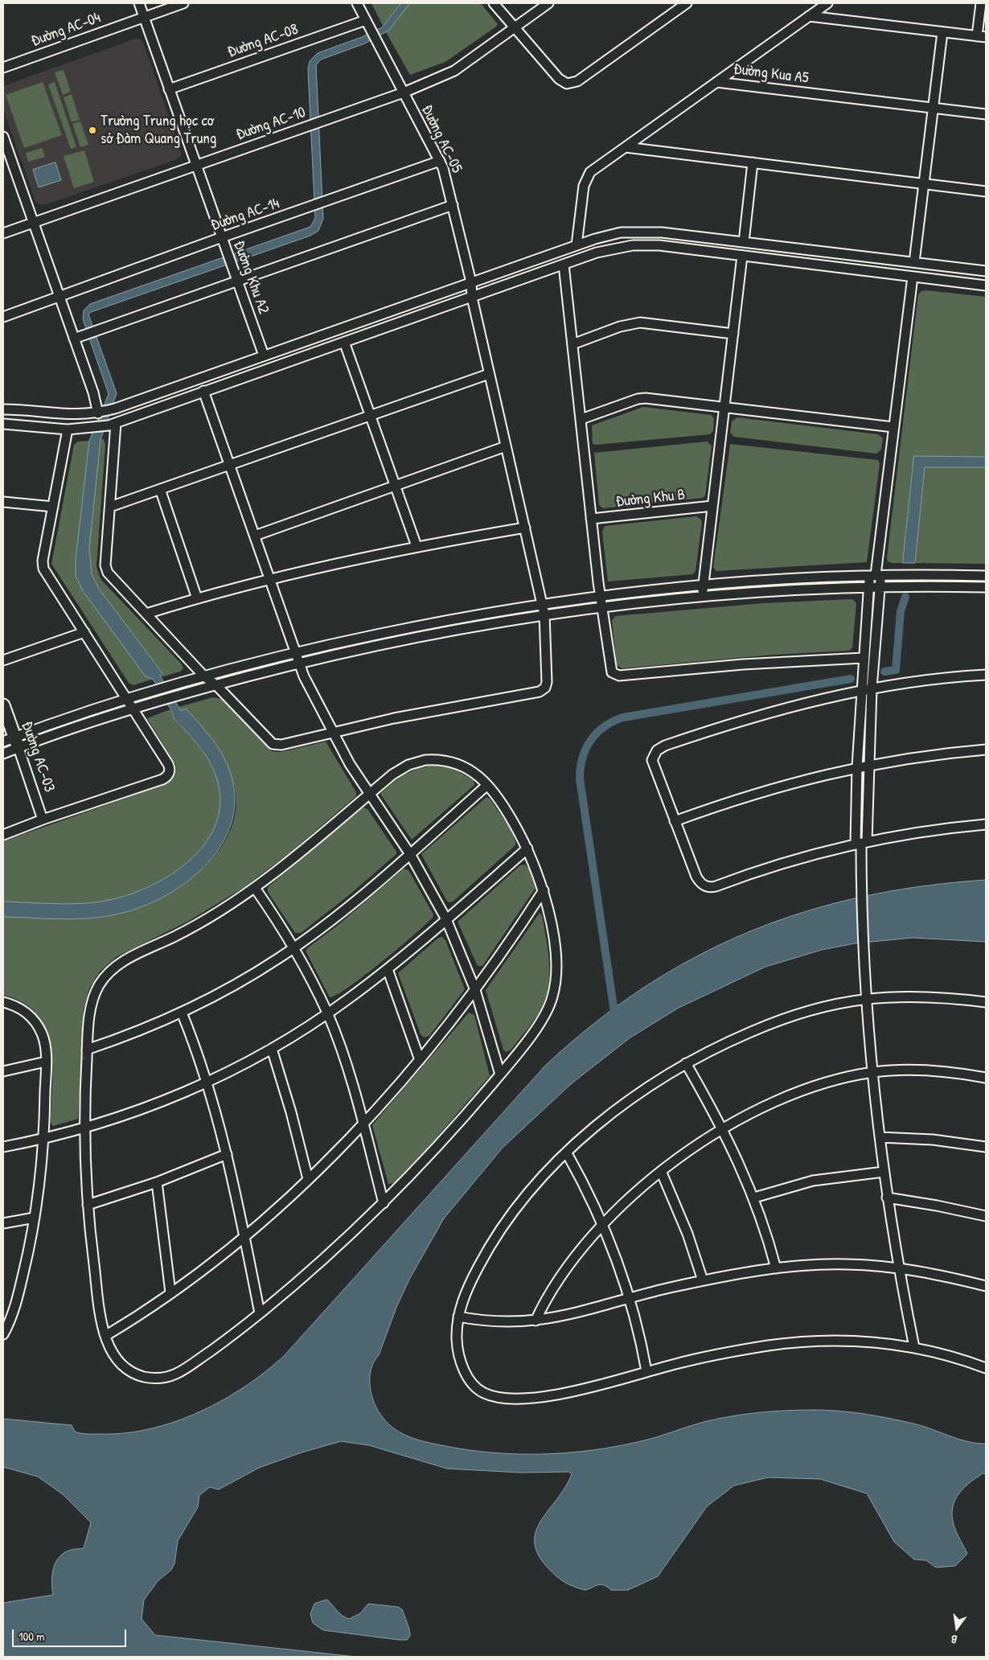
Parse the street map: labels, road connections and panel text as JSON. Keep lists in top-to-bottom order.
{
  "streets": {
    "street": [
      "Đường AC-04",
      "Đường AC-08",
      "Đường Kua A5",
      "Đường AC-10",
      "Đường AC-05",
      "Đường AC-14",
      "Đường Khu A2",
      "Đường Khu B",
      "Đường AC-03"
    ]
  },
  "crossings": [
    ["Đường AC-04", "Đường Khu A2"],
    ["Đường AC-08", "Đường AC-05"],
    ["Đường AC-08", "Đường Khu A2"],
    ["Đường AC-10", "Đường AC-05"],
    ["Đường AC-10", "Đường Khu A2"],
    ["Đường AC-05", "Đường AC-14"],
    ["Đường AC-14", "Đường Khu A2"]
  ],
  "places": ["Trường Trung học cơ sở Đàm Quang Trung"],
  "scale_bar": "100 m",
  "north": "bottom"
}
